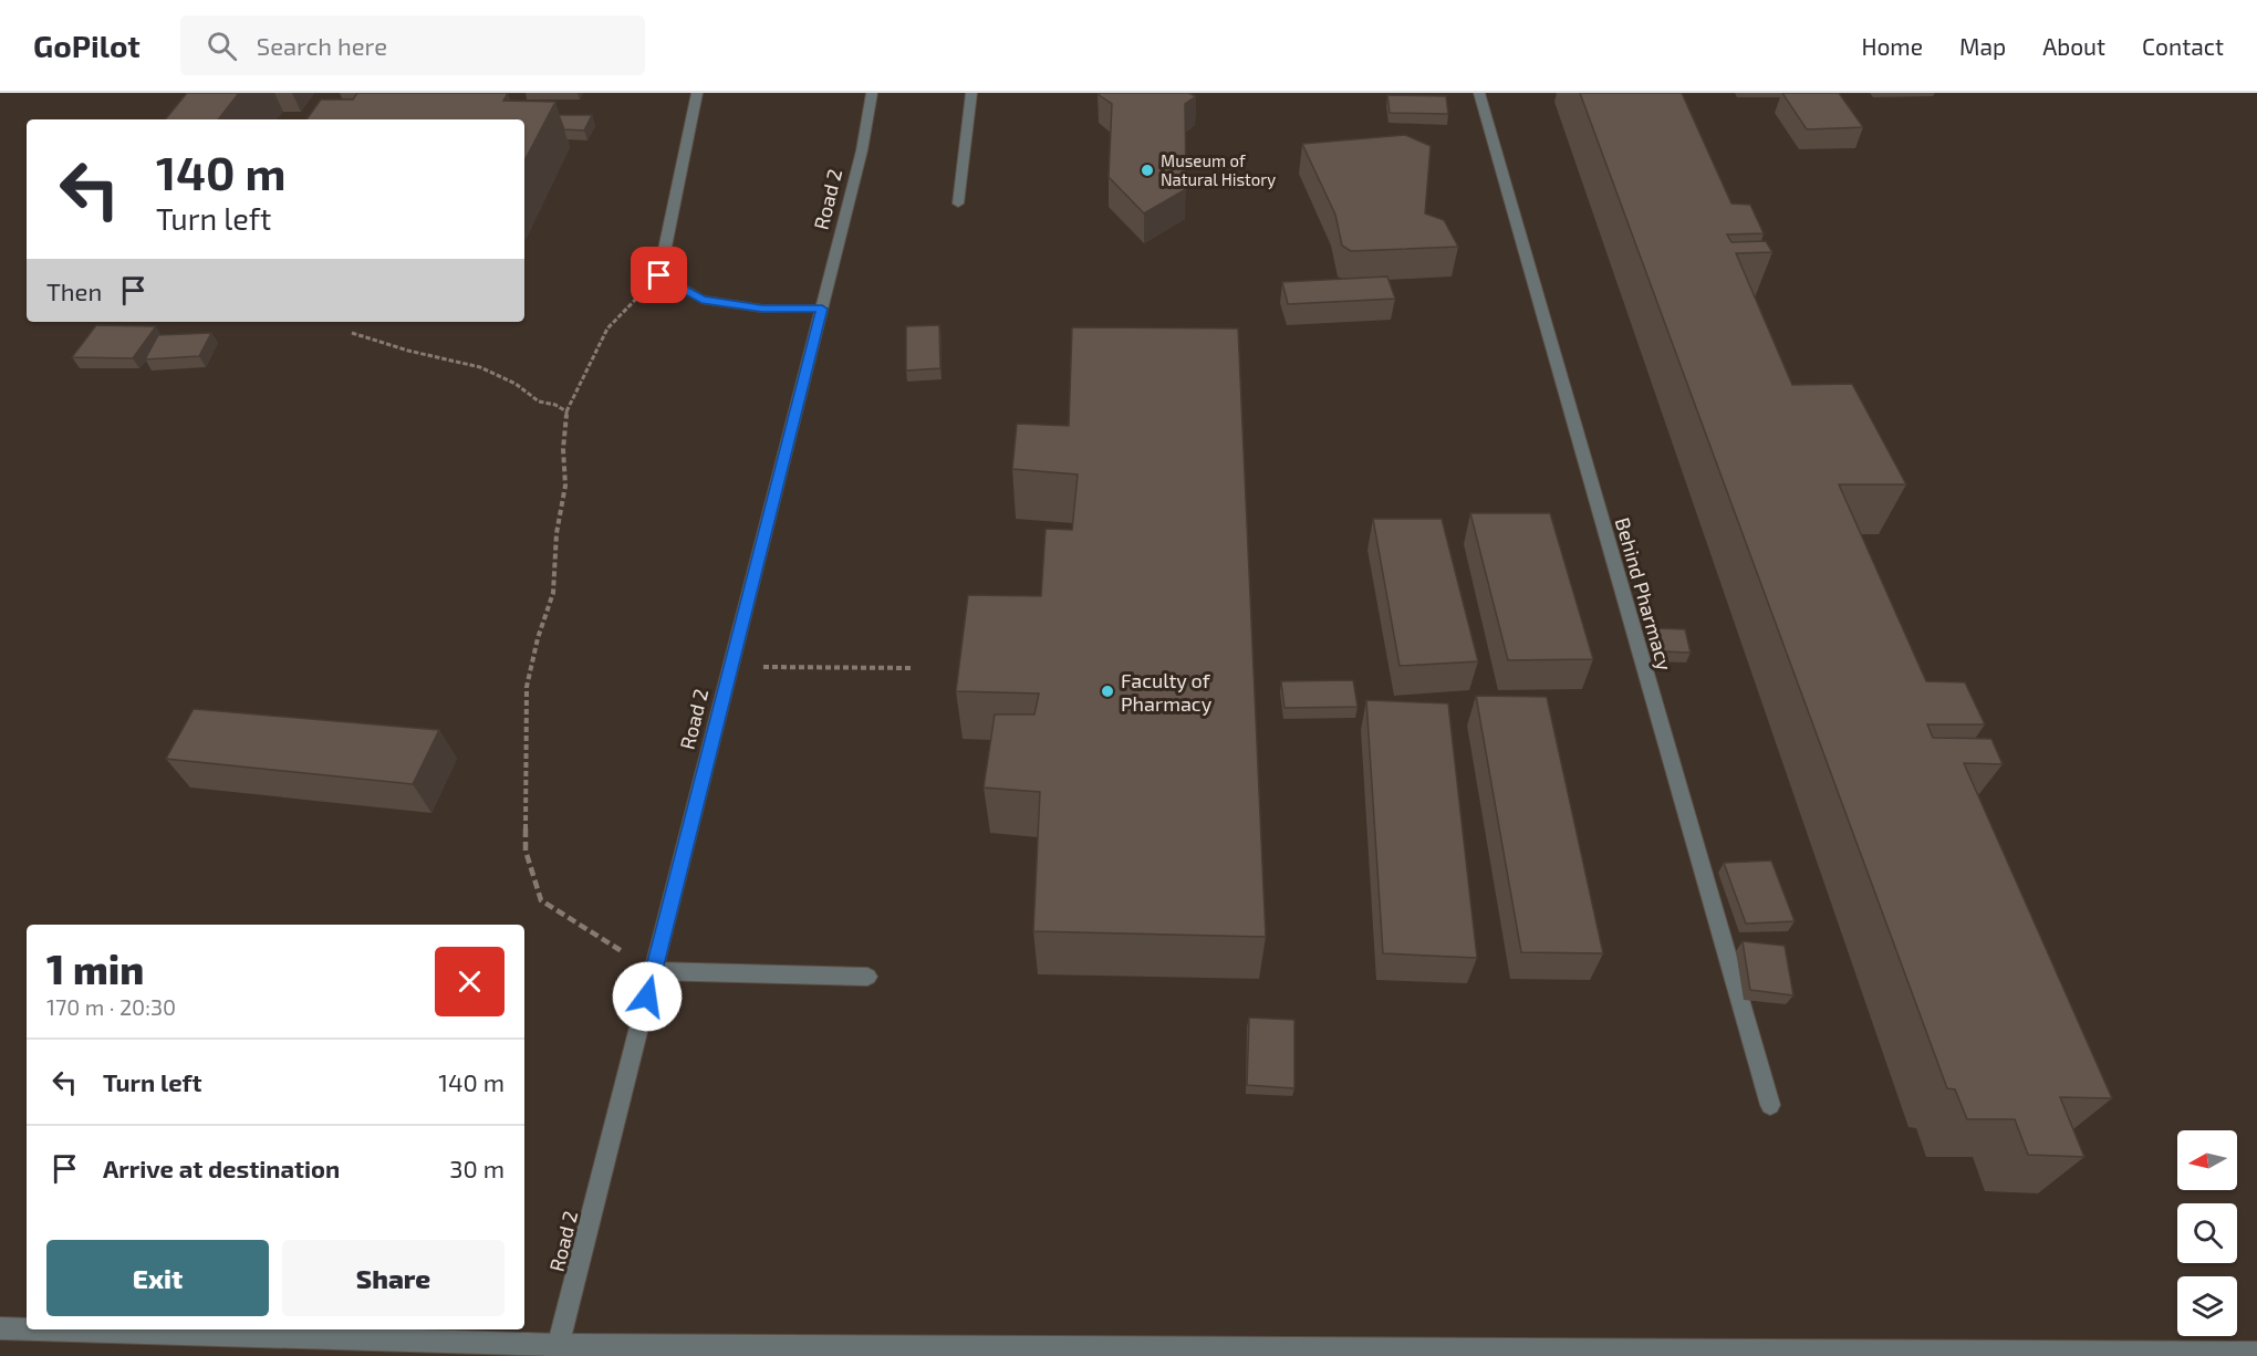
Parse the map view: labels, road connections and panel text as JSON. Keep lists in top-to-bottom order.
{
  "streets": {
    "street": ["Road 2", "Behind Pharmacy"]
  },
  "places": ["Museum of Natural History", "Faculty of Pharmacy"],
  "north": "left",
  "page": {
    "header": "GoPilot",
    "search": "Search here",
    "nav": [
      "Home",
      "Map",
      "About",
      "Contact"
    ],
    "turn": ["140 m", "Turn left"],
    "then": "Then",
    "heading": ["1 min", "170 m · 20:30"],
    "list": [
      {
        "name": "Turn left",
        "value": "140 m"
      },
      {
        "name": "Arrive at destination",
        "value": "30 m"
      }
    ],
    "buttons": ["Exit", "Share"]
  }
}
